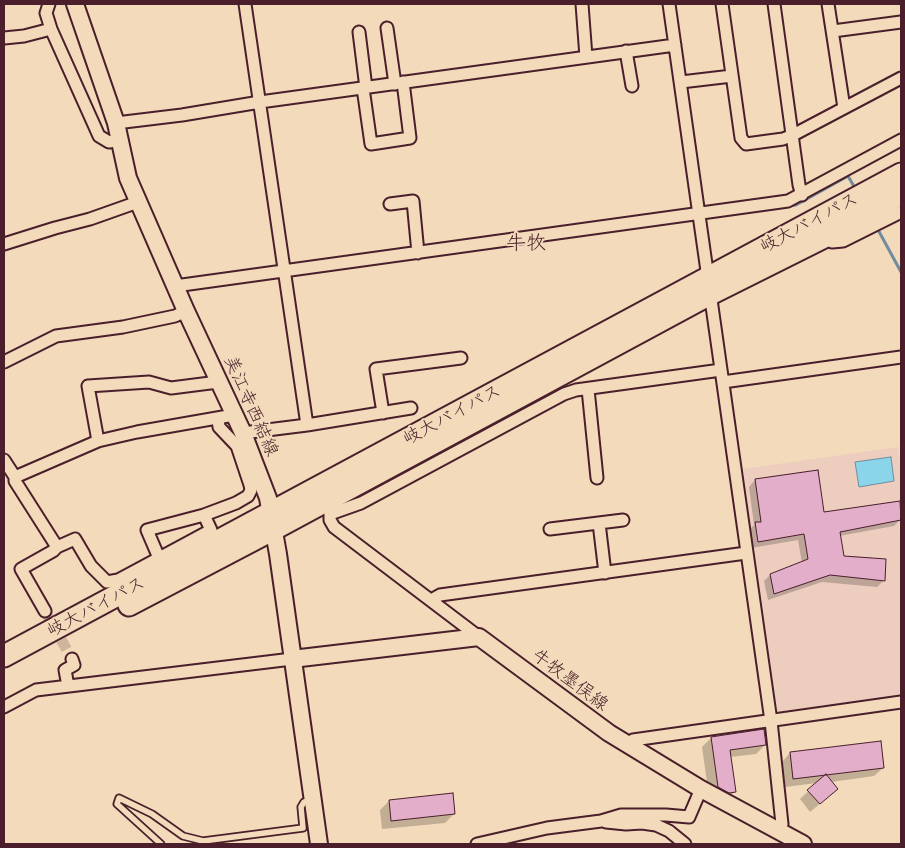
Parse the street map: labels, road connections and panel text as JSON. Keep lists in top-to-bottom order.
{
  "streets": {
    "highway": ["岐大バイパス"],
    "main road": ["美江寺西結線", "牛牧墨俣線"]
  },
  "crossings": [
    ["岐大バイパス", "美江寺西結線"]
  ],
  "districts": ["牛牧"]
}
